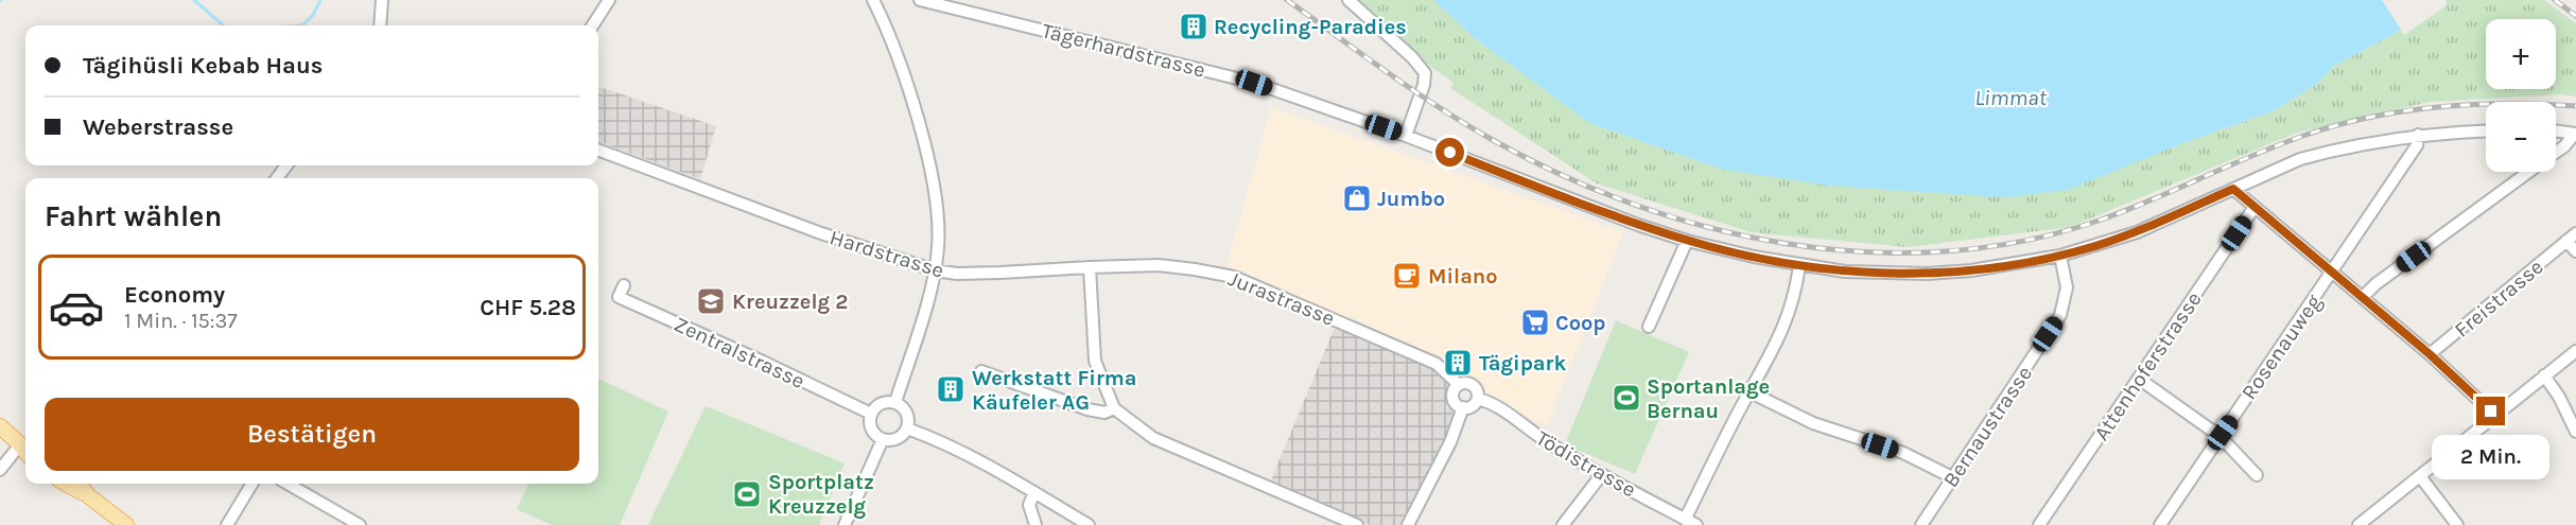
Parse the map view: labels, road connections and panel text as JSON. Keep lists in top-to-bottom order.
{
  "streets": {
    "street": [
      "Tägerhardstrasse",
      "Hardstrasse",
      "Jurastrasse",
      "Freistrasse",
      "Rosenauweg",
      "Zentralstrasse",
      "Attenhoferstrasse",
      "Bernaustrasse",
      "Tödistrasse"
    ]
  },
  "crossings": [
    ["Tägerhardstrasse", "Rosenauweg"],
    ["Tägerhardstrasse", "Bernaustrasse"],
    ["Hardstrasse", "Jurastrasse"],
    ["Jurastrasse", "Tödistrasse"]
  ],
  "water": ["Limmat"],
  "places": {
    "building": ["Recycling-Paradies", "Tägipark", "Werkstatt Firma Käufeler AG"],
    "shop": ["Jumbo"],
    "cafe": ["Milano"],
    "school or university": ["Kreuzzelg 2"],
    "supermarket": ["Coop"],
    "sports": ["Sportanlage Bernau", "Sportplatz Kreuzzelg"]
  },
  "page": {
    "map_buttons": ["+", "−"],
    "banner": ["Tägihüsli Kebab Haus", "Weberstrasse"],
    "heading": "Fahrt wählen",
    "list": [
      {
        "name": "Economy",
        "note": "1 Min. · 15:37",
        "value": "CHF 5.28"
      }
    ],
    "buttons": "Bestätigen",
    "bubble": "2 Min."
  }
}
